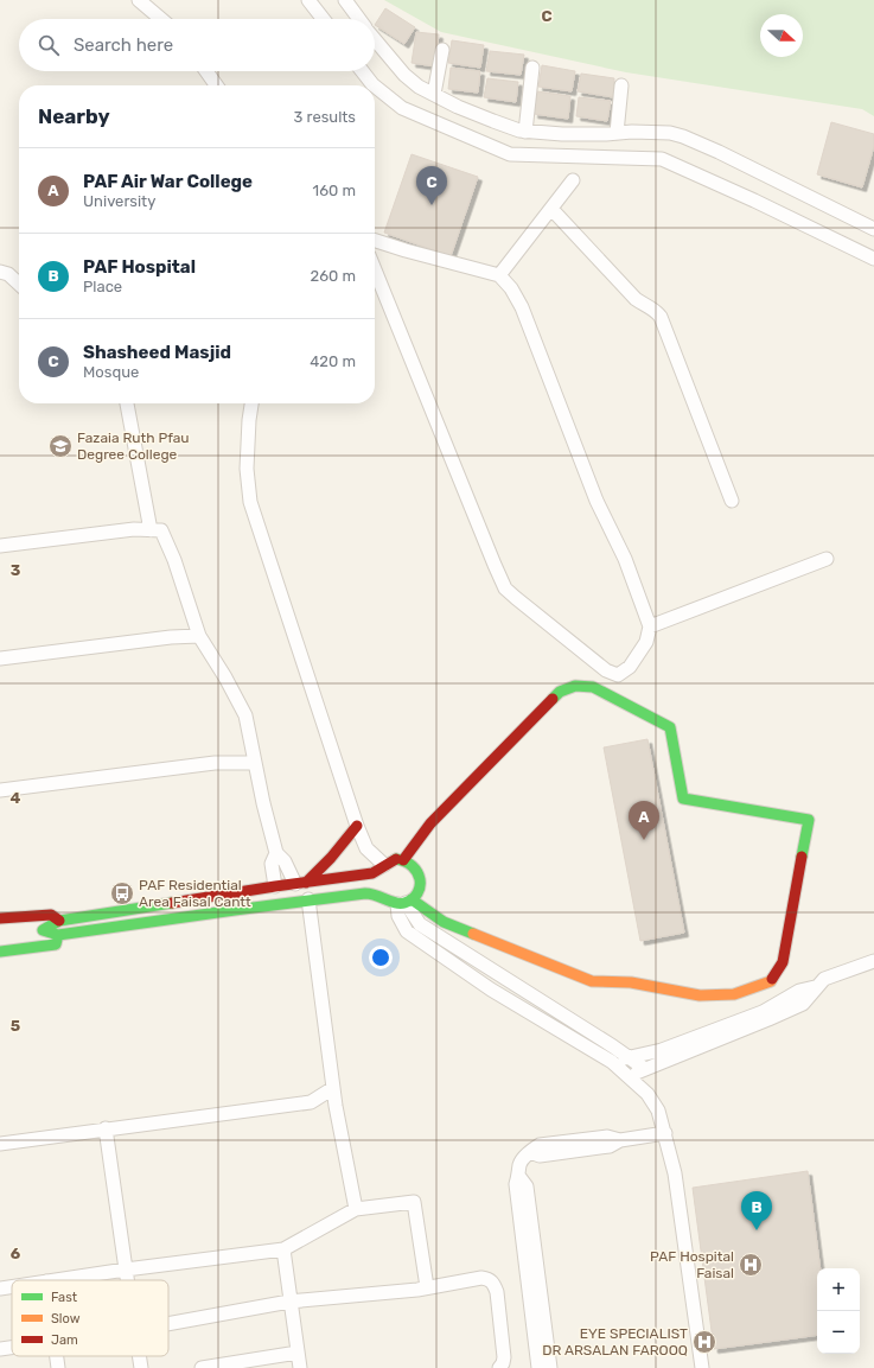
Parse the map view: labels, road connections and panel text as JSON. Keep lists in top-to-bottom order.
{
  "places": {
    "school or university": ["Fazaia Ruth Pfau Degree College"],
    "bus stop": ["PAF Residential Area Faisal Cantt"],
    "hospital": ["PAF Hospital Faisal", "EYE SPECIALIST DR ARSALAN FAROOQ"]
  },
  "legend": ["Fast", "Slow", "Jam"],
  "north": "right",
  "page": {
    "search": "Search here",
    "heading": ["Nearby", "3 results"],
    "list": [
      {
        "mark": "A",
        "name": "PAF Air War College",
        "note": "University",
        "value": "160 m"
      },
      {
        "mark": "B",
        "name": "PAF Hospital",
        "note": "Place",
        "value": "260 m"
      },
      {
        "mark": "C",
        "name": "Shasheed Masjid",
        "note": "Mosque",
        "value": "420 m"
      }
    ],
    "pins": ["C", "A", "B"],
    "map_buttons": ["+", "−"]
  },
  "grid": {
    "columns": ["C"],
    "rows": [
      "3",
      "4",
      "5",
      "6"
    ]
  }
}
